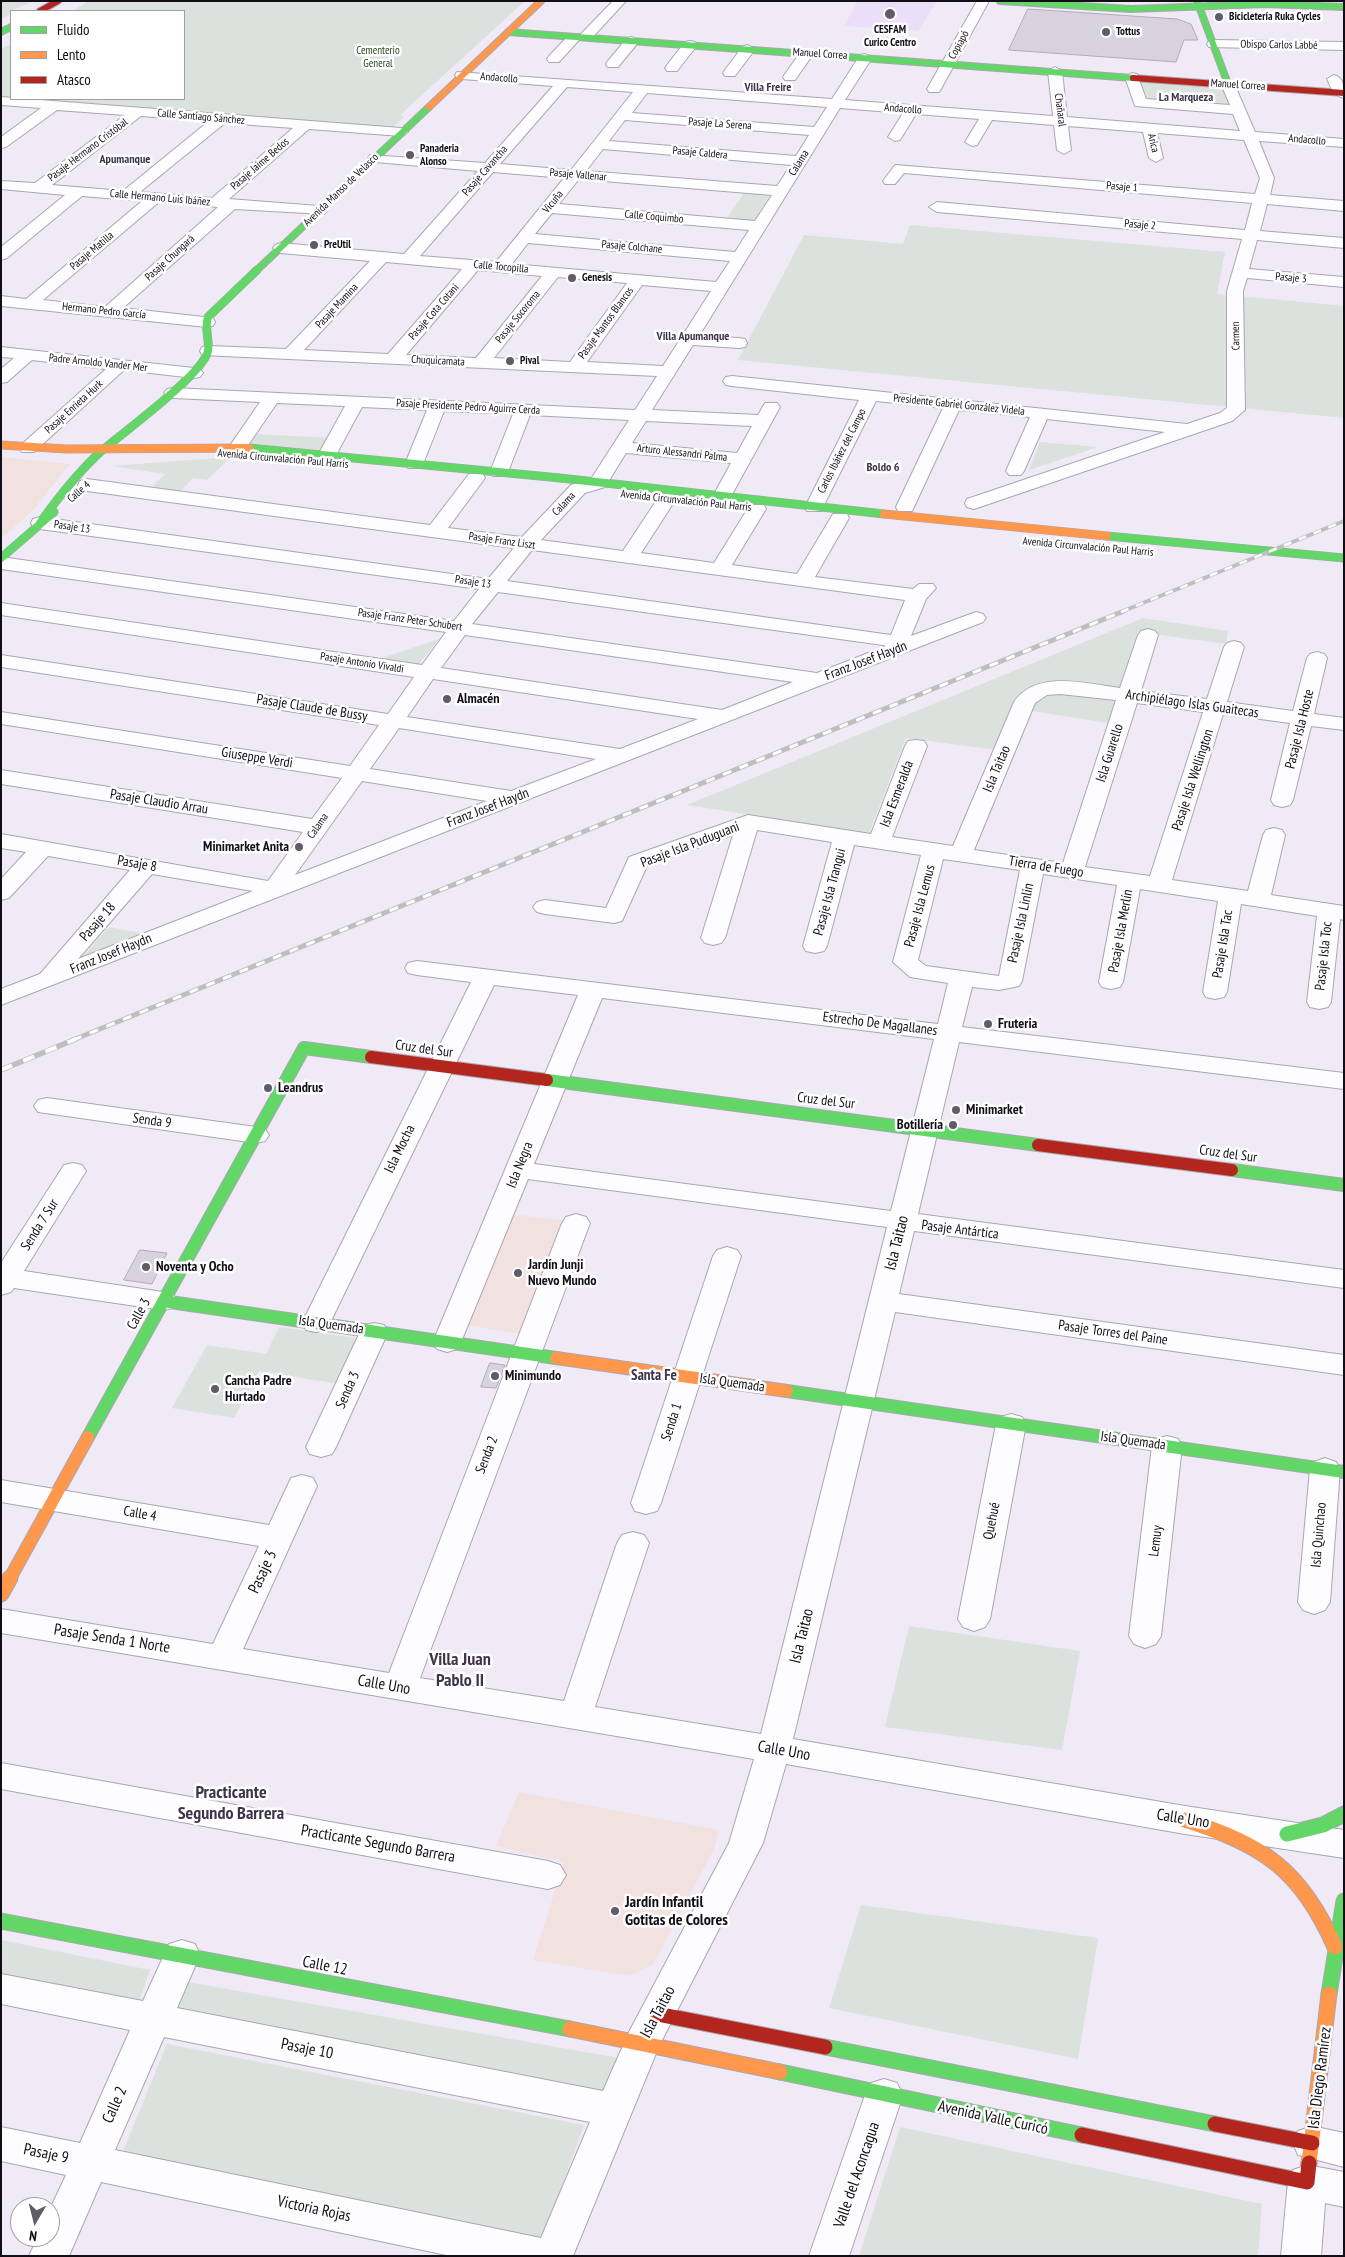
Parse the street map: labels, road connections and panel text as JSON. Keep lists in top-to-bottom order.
{
  "streets": {
    "street": [
      "Copiapó",
      "Obispo Carlos Labbé",
      "Manuel Correa",
      "Andacollo",
      "Chañaral",
      "Calle Santiago Sánchez",
      "Pasaje La Serena",
      "Arica",
      "Pasaje Hermano Cristóbal",
      "Pasaje Caldera",
      "Calama",
      "Pasaje Jaime Bedos",
      "Pasaje Cavancha",
      "Pasaje Vallenar",
      "Pasaje 1",
      "Avenida Manso de Velasco",
      "Calle Hermano Luis Ibáñez",
      "Vicuña",
      "Calle Coquimbo",
      "Pasaje 2",
      "Pasaje Colchane",
      "Pasaje Matilla",
      "Pasaje Chungará",
      "Calle Tocopilla",
      "Pasaje 3",
      "Pasaje Mamina",
      "Hermano Pedro García",
      "Pasaje Cota Cotani",
      "Pasaje Socoroma",
      "Pasaje Mantos Blancos",
      "Carmen",
      "Chuquicamata",
      "Padre Arnoldo Vander Mer",
      "Presidente Gabriel González Videla",
      "Pasaje Enrieta Hurk",
      "Pasaje Presidente Pedro Aguirre Cerda",
      "Carlos Ibáñez del Campo",
      "Arturo Alessandri Palma",
      "Avenida Circunvalación Paul Harris",
      "Calle 4",
      "Pasaje 13",
      "Pasaje Franz Liszt",
      "Pasaje Franz Peter Schubert",
      "Franz Josef Haydn",
      "Pasaje Antonio Vivaldi",
      "Archipiélago Islas Guaitecas",
      "Pasaje Claude de Bussy",
      "Pasaje Isla Hoste",
      "Isla Guarello",
      "Giuseppe Verdi",
      "Isla Taitao",
      "Pasaje Isla Wellington",
      "Isla Esmeralda",
      "Pasaje Claudio Arrau",
      "Pasaje Isla Puduguani",
      "Pasaje 8",
      "Tierra de Fuego",
      "Pasaje Isla Trangui",
      "Pasaje Isla Lemus",
      "Pasaje 18",
      "Pasaje Isla Linlin",
      "Pasaje Isla Merlín",
      "Pasaje Isla Tac",
      "Pasaje Isla Toc",
      "Estrecho De Magallanes",
      "Cruz del Sur",
      "Senda 9",
      "Isla Mocha",
      "Isla Negra",
      "Senda 7 Sur",
      "Pasaje Antártica",
      "Calle 3",
      "Isla Quemada",
      "Pasaje Torres del Paine",
      "Senda 3",
      "Senda 1",
      "Senda 2",
      "Quehué",
      "Isla Quinchao",
      "Lemuy",
      "Pasaje Senda 1 Norte",
      "Calle Uno",
      "Practicante Segundo Barrera",
      "Calle 12",
      "Pasaje 10",
      "Isla Diego Ramírez",
      "Calle 2",
      "Avenida Valle Curicó",
      "Pasaje 9",
      "Valle del Aconcagua",
      "Victoria Rojas"
    ]
  },
  "crossings": [
    ["Copiapó", "Manuel Correa"],
    ["Obispo Carlos Labbé", "Carmen"],
    ["Manuel Correa", "Chañaral"],
    ["Manuel Correa", "Calama"],
    ["Manuel Correa", "Avenida Manso de Velasco"],
    ["Manuel Correa", "Carmen"],
    ["Andacollo", "Chañaral"],
    ["Andacollo", "Arica"],
    ["Andacollo", "Calama"],
    ["Andacollo", "Pasaje Cavancha"],
    ["Andacollo", "Avenida Manso de Velasco"],
    ["Andacollo", "Vicuña"],
    ["Andacollo", "Carmen"],
    ["Calle Santiago Sánchez", "Pasaje Hermano Cristóbal"],
    ["Calle Santiago Sánchez", "Pasaje Jaime Bedos"],
    ["Calle Santiago Sánchez", "Avenida Manso de Velasco"],
    ["Pasaje La Serena", "Calama"],
    ["Pasaje La Serena", "Vicuña"],
    ["Pasaje Hermano Cristóbal", "Calle Hermano Luis Ibáñez"],
    ["Pasaje Caldera", "Calama"],
    ["Pasaje Caldera", "Vicuña"],
    ["Calama", "Pasaje Vallenar"],
    ["Calama", "Calle Coquimbo"],
    ["Calama", "Pasaje Colchane"],
    ["Calama", "Calle Tocopilla"],
    ["Calama", "Chuquicamata"],
    ["Calama", "Pasaje Presidente Pedro Aguirre Cerda"],
    ["Calama", "Arturo Alessandri Palma"],
    ["Calama", "Avenida Circunvalación Paul Harris"],
    ["Calama", "Pasaje 13"],
    ["Calama", "Pasaje Franz Liszt"],
    ["Calama", "Pasaje Franz Peter Schubert"],
    ["Calama", "Franz Josef Haydn"],
    ["Calama", "Pasaje Antonio Vivaldi"],
    ["Calama", "Pasaje Claude de Bussy"],
    ["Calama", "Giuseppe Verdi"],
    ["Calama", "Pasaje Claudio Arrau"],
    ["Calama", "Pasaje 8"],
    ["Pasaje Jaime Bedos", "Calle Hermano Luis Ibáñez"],
    ["Pasaje Jaime Bedos", "Pasaje Chungará"],
    ["Pasaje Cavancha", "Pasaje Vallenar"],
    ["Pasaje Cavancha", "Calle Tocopilla"],
    ["Pasaje Vallenar", "Avenida Manso de Velasco"],
    ["Pasaje Vallenar", "Vicuña"],
    ["Pasaje 1", "Carmen"],
    ["Avenida Manso de Velasco", "Calle Hermano Luis Ibáñez"],
    ["Avenida Manso de Velasco", "Calle Tocopilla"],
    ["Avenida Manso de Velasco", "Hermano Pedro García"],
    ["Calle Hermano Luis Ibáñez", "Pasaje Matilla"],
    ["Calle Hermano Luis Ibáñez", "Pasaje Chungará"],
    ["Vicuña", "Calle Coquimbo"],
    ["Vicuña", "Pasaje Colchane"],
    ["Vicuña", "Calle Tocopilla"],
    ["Pasaje 2", "Carmen"],
    ["Pasaje Matilla", "Hermano Pedro García"],
    ["Pasaje Chungará", "Hermano Pedro García"],
    ["Calle Tocopilla", "Pasaje Mamina"],
    ["Calle Tocopilla", "Pasaje Cota Cotani"],
    ["Calle Tocopilla", "Pasaje Socoroma"],
    ["Calle Tocopilla", "Pasaje Mantos Blancos"],
    ["Pasaje 3", "Carmen"],
    ["Pasaje 3", "Calle 4"],
    ["Pasaje 3", "Pasaje Senda 1 Norte"],
    ["Pasaje 3", "Calle Uno"],
    ["Pasaje Mamina", "Chuquicamata"],
    ["Pasaje Cota Cotani", "Chuquicamata"],
    ["Pasaje Socoroma", "Chuquicamata"],
    ["Pasaje Mantos Blancos", "Chuquicamata"],
    ["Carmen", "Presidente Gabriel González Videla"],
    ["Padre Arnoldo Vander Mer", "Pasaje Enrieta Hurk"],
    ["Presidente Gabriel González Videla", "Carlos Ibáñez del Campo"],
    ["Pasaje Enrieta Hurk", "Avenida Circunvalación Paul Harris"],
    ["Carlos Ibáñez del Campo", "Avenida Circunvalación Paul Harris"],
    ["Avenida Circunvalación Paul Harris", "Calle 4"],
    ["Calle 4", "Pasaje 13"],
    ["Calle 4", "Pasaje Franz Liszt"],
    ["Calle 4", "Calle 3"],
    ["Pasaje 13", "Franz Josef Haydn"],
    ["Pasaje Franz Peter Schubert", "Franz Josef Haydn"],
    ["Franz Josef Haydn", "Pasaje Antonio Vivaldi"],
    ["Franz Josef Haydn", "Pasaje Claude de Bussy"],
    ["Franz Josef Haydn", "Giuseppe Verdi"],
    ["Franz Josef Haydn", "Pasaje 8"],
    ["Franz Josef Haydn", "Pasaje 18"],
    ["Archipiélago Islas Guaitecas", "Pasaje Isla Hoste"],
    ["Archipiélago Islas Guaitecas", "Isla Guarello"],
    ["Archipiélago Islas Guaitecas", "Isla Taitao"],
    ["Archipiélago Islas Guaitecas", "Pasaje Isla Wellington"],
    ["Isla Guarello", "Tierra de Fuego"],
    ["Isla Taitao", "Tierra de Fuego"],
    ["Isla Taitao", "Estrecho De Magallanes"],
    ["Isla Taitao", "Cruz del Sur"],
    ["Isla Taitao", "Pasaje Antártica"],
    ["Isla Taitao", "Isla Quemada"],
    ["Isla Taitao", "Pasaje Torres del Paine"],
    ["Isla Taitao", "Calle Uno"],
    ["Isla Taitao", "Calle 12"],
    ["Isla Taitao", "Pasaje 10"],
    ["Isla Taitao", "Avenida Valle Curicó"],
    ["Pasaje Isla Wellington", "Tierra de Fuego"],
    ["Isla Esmeralda", "Tierra de Fuego"],
    ["Pasaje Isla Puduguani", "Tierra de Fuego"],
    ["Pasaje 8", "Pasaje 18"],
    ["Tierra de Fuego", "Pasaje Isla Trangui"],
    ["Tierra de Fuego", "Pasaje Isla Lemus"],
    ["Tierra de Fuego", "Pasaje Isla Linlin"],
    ["Tierra de Fuego", "Pasaje Isla Merlín"],
    ["Tierra de Fuego", "Pasaje Isla Tac"],
    ["Tierra de Fuego", "Pasaje Isla Toc"],
    ["Pasaje Isla Lemus", "Pasaje Isla Linlin"],
    ["Estrecho De Magallanes", "Isla Mocha"],
    ["Estrecho De Magallanes", "Isla Negra"],
    ["Cruz del Sur", "Isla Mocha"],
    ["Cruz del Sur", "Isla Negra"],
    ["Cruz del Sur", "Calle 3"],
    ["Senda 9", "Calle 3"],
    ["Isla Mocha", "Isla Quemada"],
    ["Isla Negra", "Pasaje Antártica"],
    ["Isla Negra", "Isla Quemada"],
    ["Senda 7 Sur", "Isla Quemada"],
    ["Calle 3", "Isla Quemada"],
    ["Isla Quemada", "Senda 3"],
    ["Isla Quemada", "Senda 1"],
    ["Isla Quemada", "Senda 2"],
    ["Isla Quemada", "Quehué"],
    ["Isla Quemada", "Isla Quinchao"],
    ["Isla Quemada", "Lemuy"],
    ["Senda 2", "Calle Uno"],
    ["Pasaje Senda 1 Norte", "Calle Uno"],
    ["Calle 12", "Calle 2"],
    ["Calle 12", "Avenida Valle Curicó"],
    ["Pasaje 10", "Calle 2"],
    ["Isla Diego Ramírez", "Avenida Valle Curicó"],
    ["Calle 2", "Pasaje 9"],
    ["Calle 2", "Victoria Rojas"],
    ["Avenida Valle Curicó", "Valle del Aconcagua"],
    ["Pasaje 9", "Victoria Rojas"]
  ],
  "districts": [
    "Villa Freire",
    "La Marqueza",
    "Apumanque",
    "Villa Apumanque",
    "Boldo 6",
    "Santa Fe",
    "Villa Juan Pablo II",
    "Practicante Segundo Barrera"
  ],
  "parks": ["Cementerio General"],
  "places": [
    "CESFAM Curico Centro",
    "Bicicletería Ruka Cycles",
    "Tottus",
    "Panaderia Alonso",
    "PreUtil",
    "Genesis",
    "Pival",
    "Almacén",
    "Minimarket Anita",
    "Fruteria",
    "Leandrus",
    "Minimarket",
    "Botillería",
    "Noventa y Ocho",
    "Jardín Junji Nuevo Mundo",
    "Minimundo",
    "Cancha Padre Hurtado",
    "Jardín Infantil Gotitas de Colores"
  ],
  "legend": ["Fluido", "Lento", "Atasco"],
  "north": "bottom"
}
